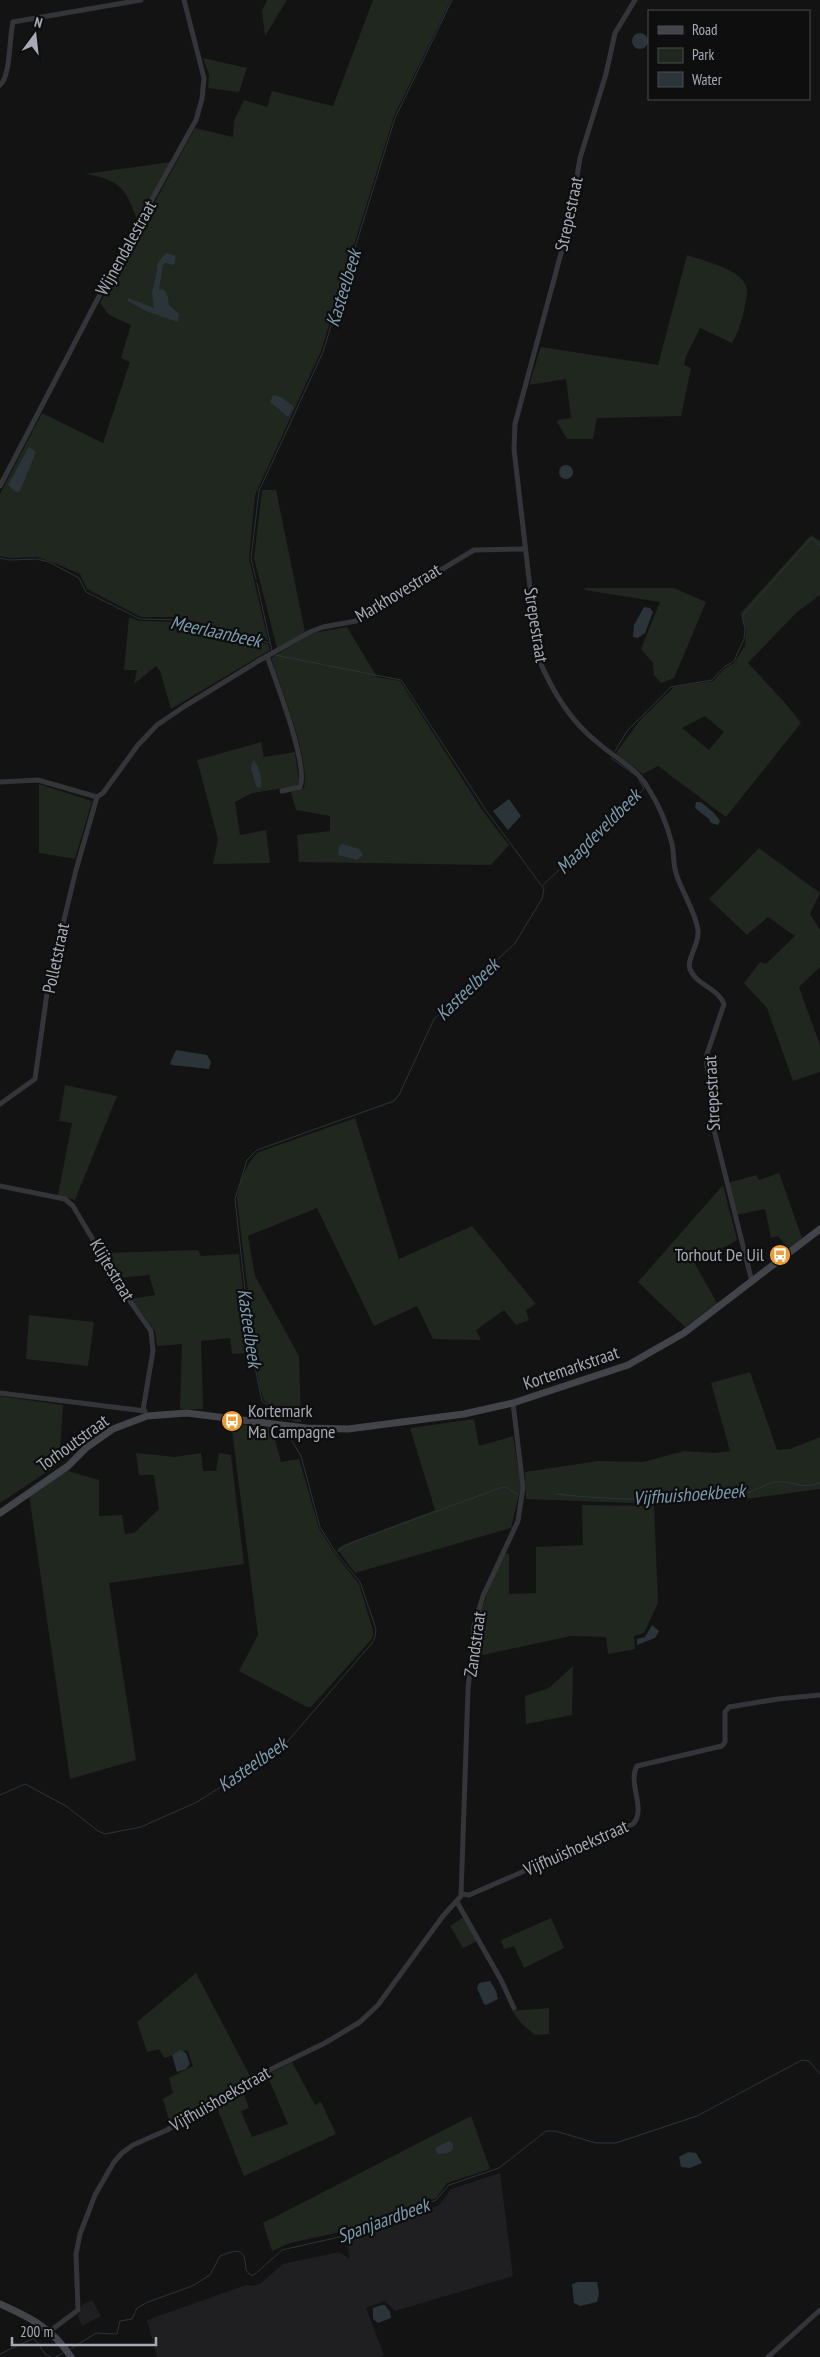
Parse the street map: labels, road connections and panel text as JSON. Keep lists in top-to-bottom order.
{
  "streets": {
    "street": [
      "Strepestraat",
      "Wijnendalestraat",
      "Markhovestraat",
      "Polletstraat",
      "Klijtestraat",
      "Kortemarkstraat",
      "Torhoutstraat",
      "Zandstraat",
      "Vijfhuishoekstraat"
    ]
  },
  "crossings": [
    ["Strepestraat", "Markhovestraat"],
    ["Strepestraat", "Kortemarkstraat"],
    ["Markhovestraat", "Polletstraat"],
    ["Klijtestraat", "Torhoutstraat"],
    ["Kortemarkstraat", "Torhoutstraat"],
    ["Kortemarkstraat", "Zandstraat"],
    ["Zandstraat", "Vijfhuishoekstraat"]
  ],
  "water": [
    "Kasteelbeek",
    "Meerlaanbeek",
    "Maagdeveldbeek",
    "Vijfhuishoekbeek",
    "Spanjaardbeek"
  ],
  "places": {
    "bus stop": ["Torhout De Uil", "Kortemark Ma Campagne"]
  },
  "legend": ["Road", "Park", "Water"],
  "scale_bar": "200 m",
  "north": "top"
}
